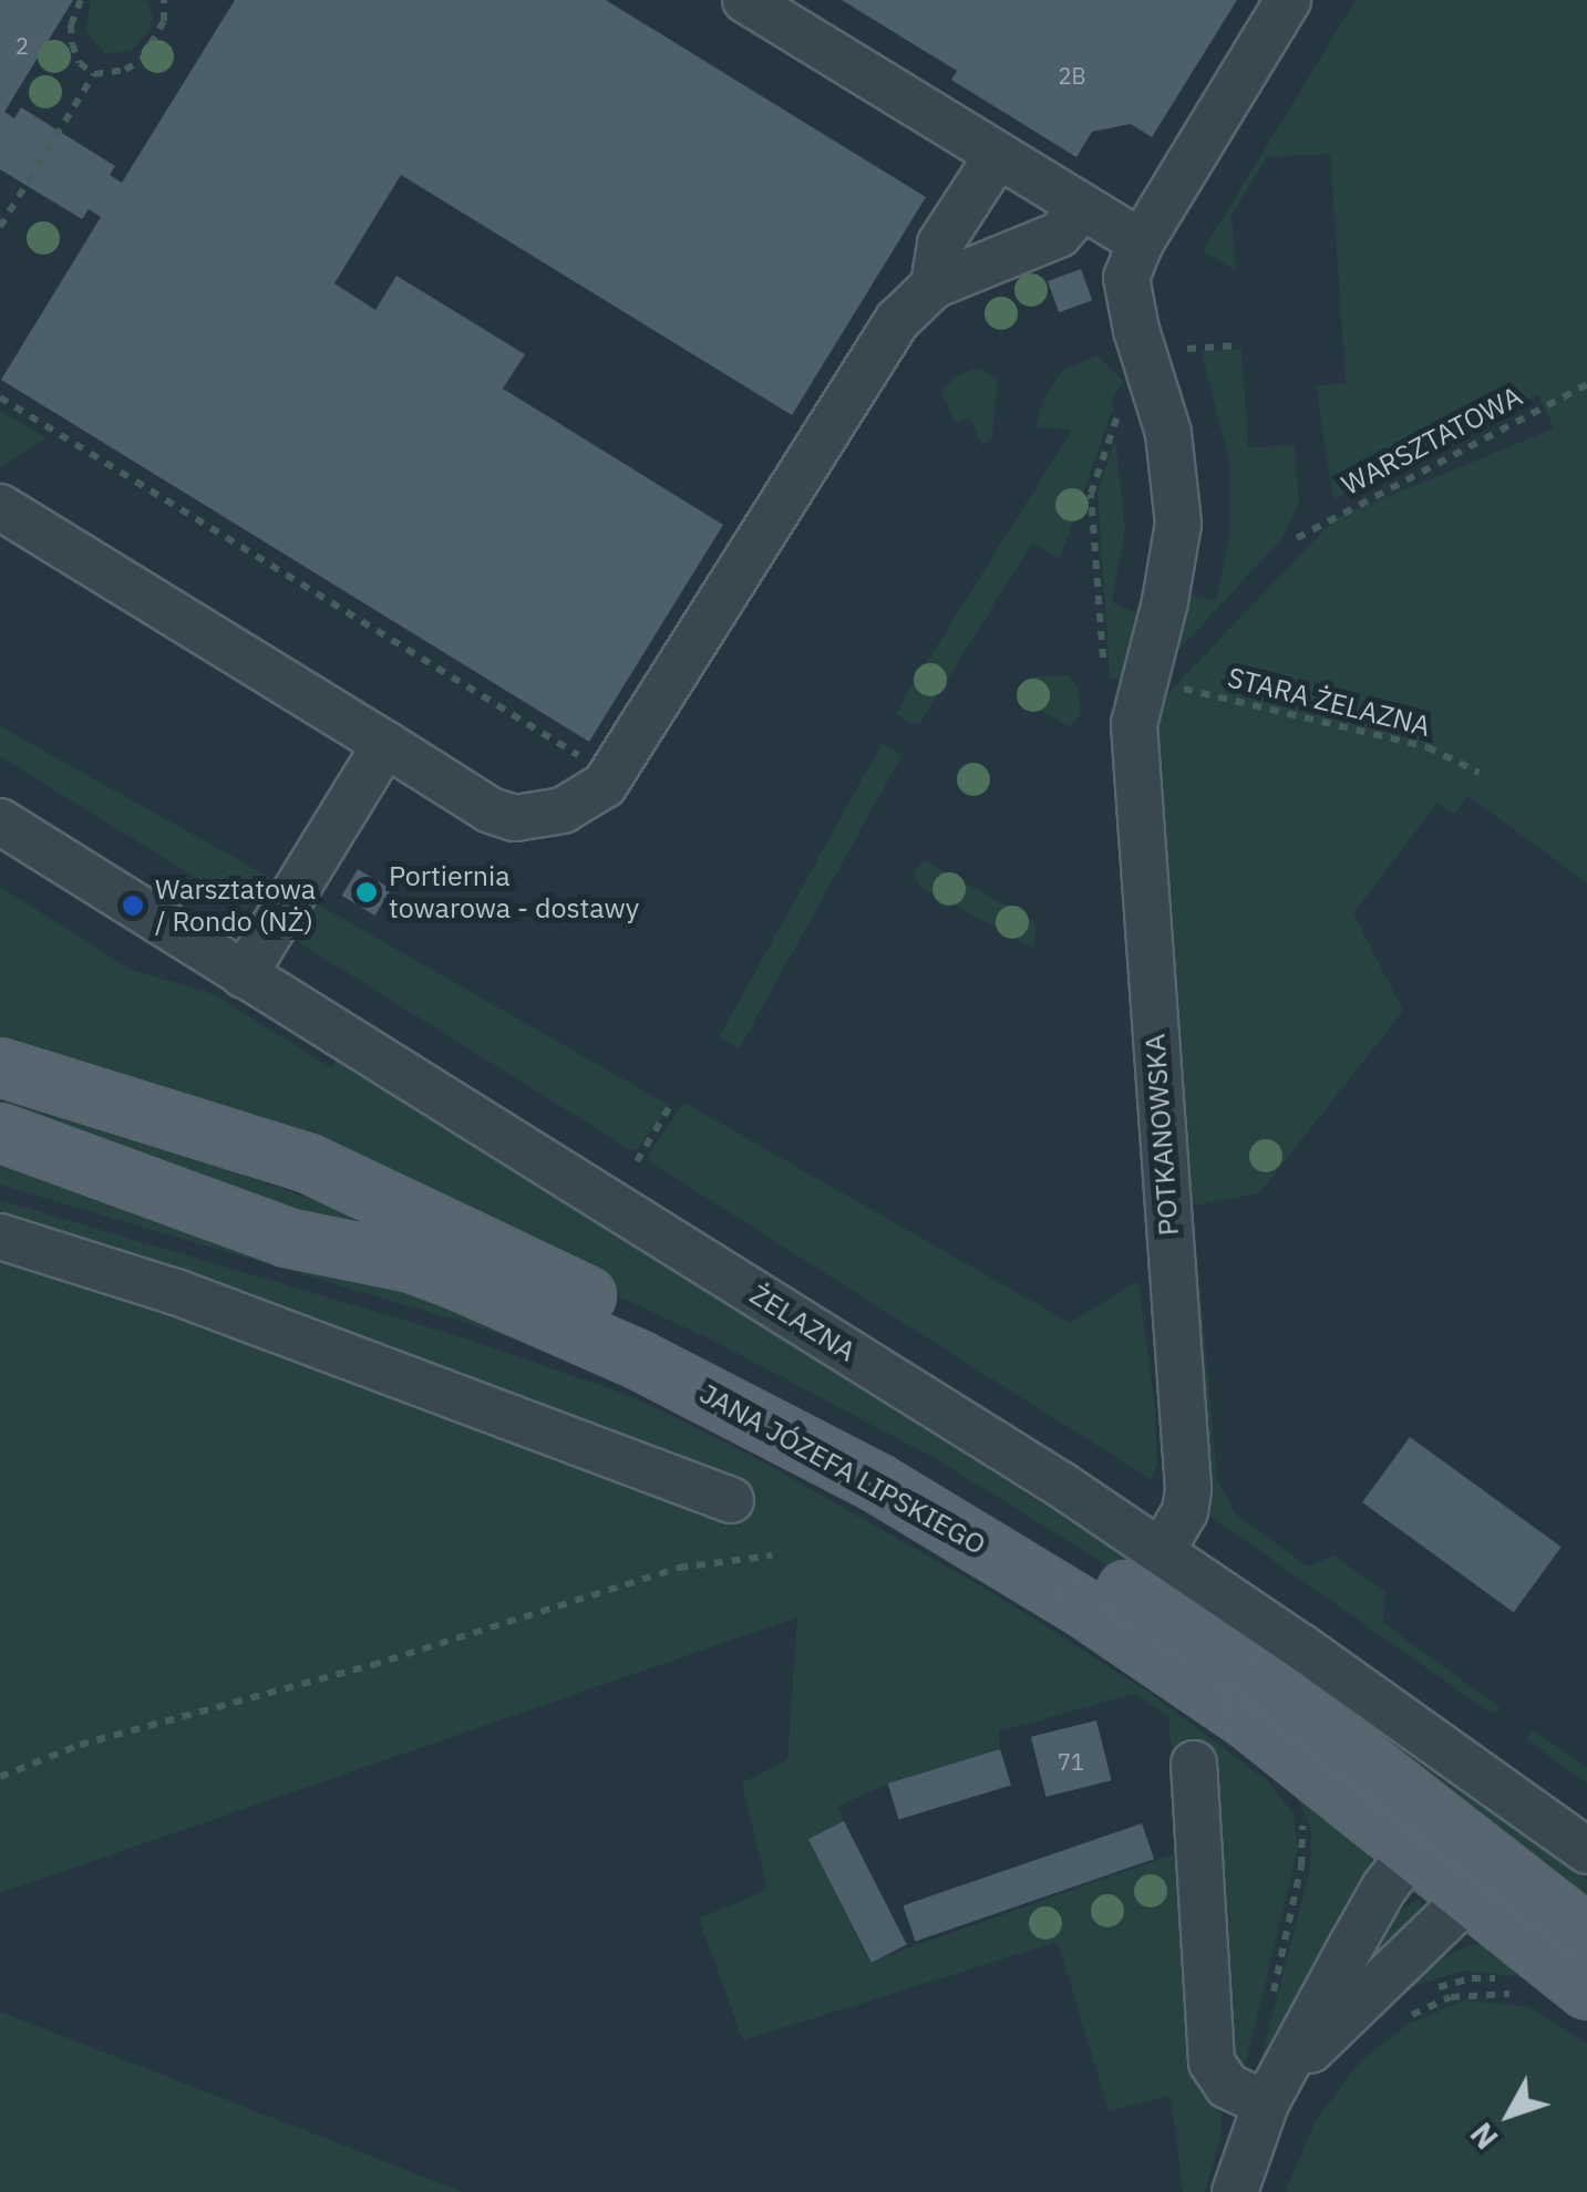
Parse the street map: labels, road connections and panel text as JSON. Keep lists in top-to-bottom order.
{
  "streets": {
    "main road": ["JANA JÓZEFA LIPSKIEGO"],
    "street": ["POTKANOWSKA", "ŻELAZNA"],
    "path": ["WARSZTATOWA", "STARA ŻELAZNA"]
  },
  "crossings": [
    ["STARA ŻELAZNA", "POTKANOWSKA"],
    ["POTKANOWSKA", "ŻELAZNA"]
  ],
  "places": ["Portiernia towarowa - dostawy", "Warsztatowa / Rondo (NŻ)"],
  "house_numbers": ["2", "2B", "71"],
  "north": "bottom left"
}
